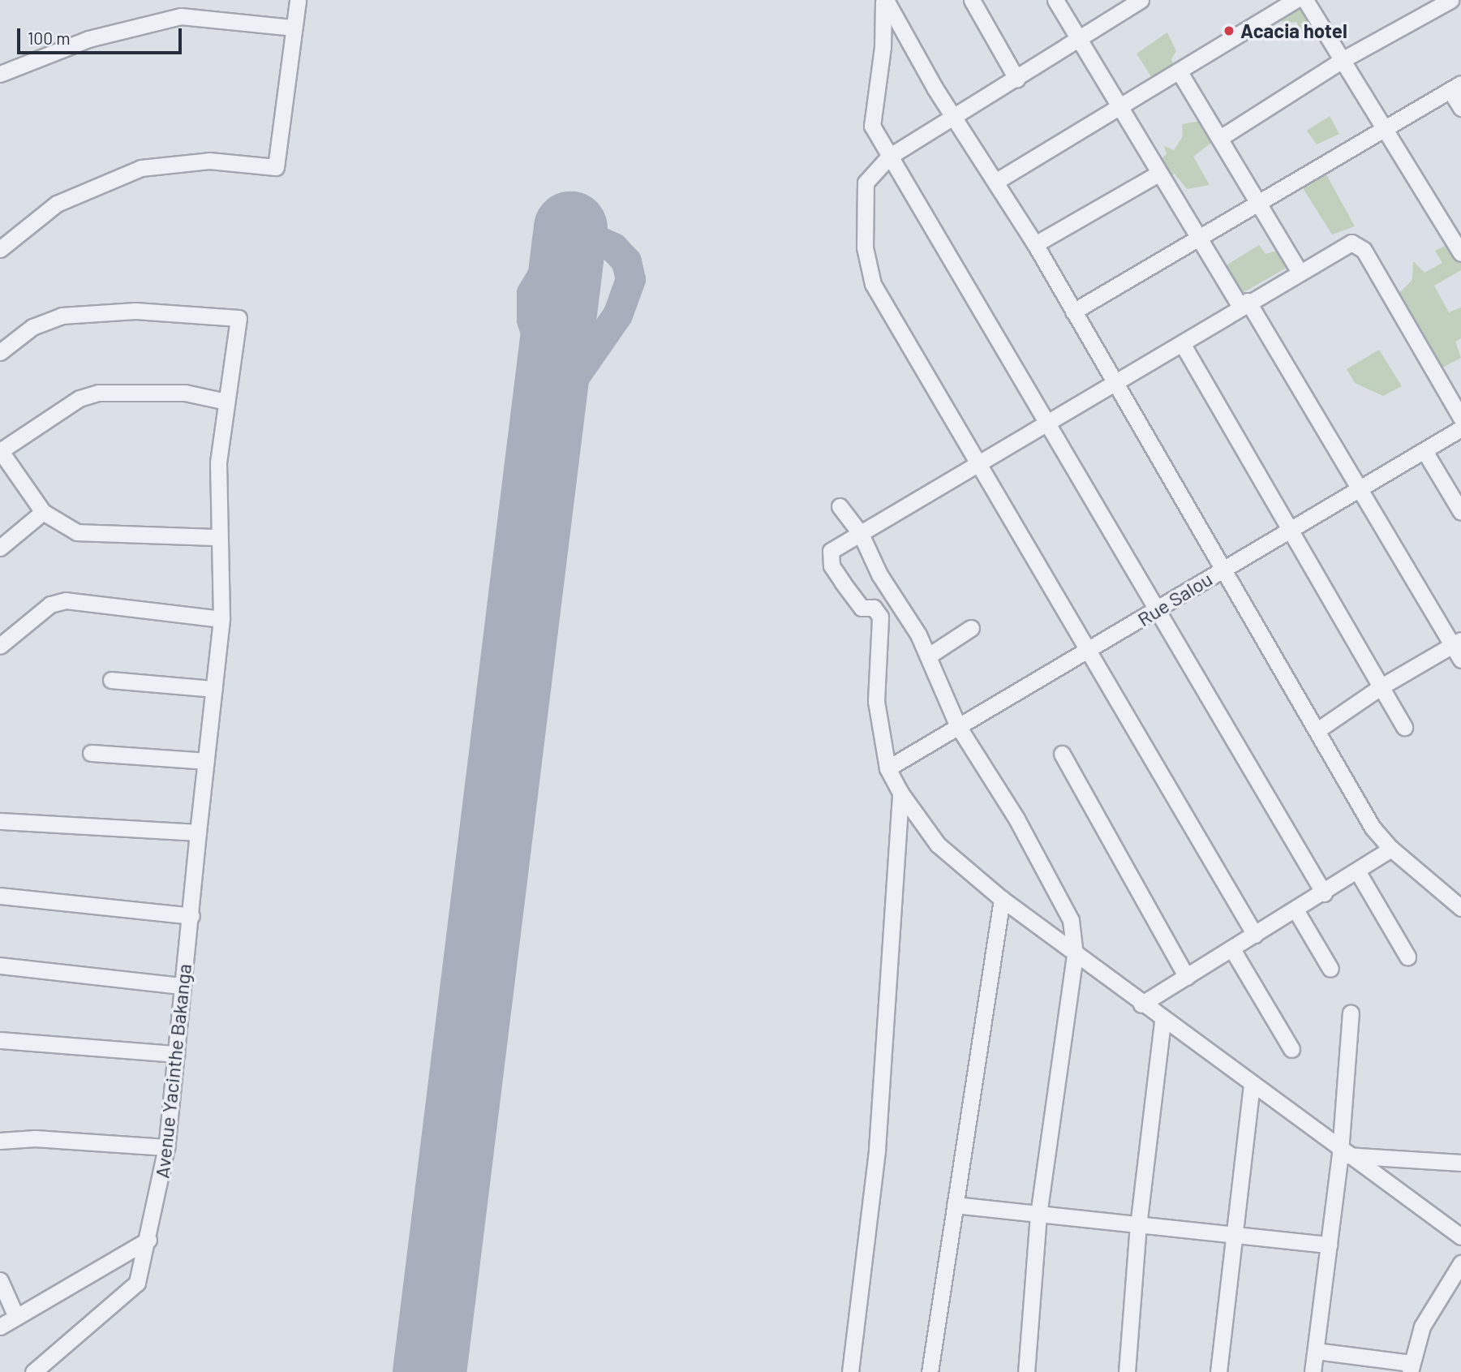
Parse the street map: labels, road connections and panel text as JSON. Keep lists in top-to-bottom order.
{
  "streets": {
    "street": ["Rue Salou", "Avenue Yacinthe Bakanga"]
  },
  "places": ["Acacia hotel"],
  "scale_bar": "100 m"
}
